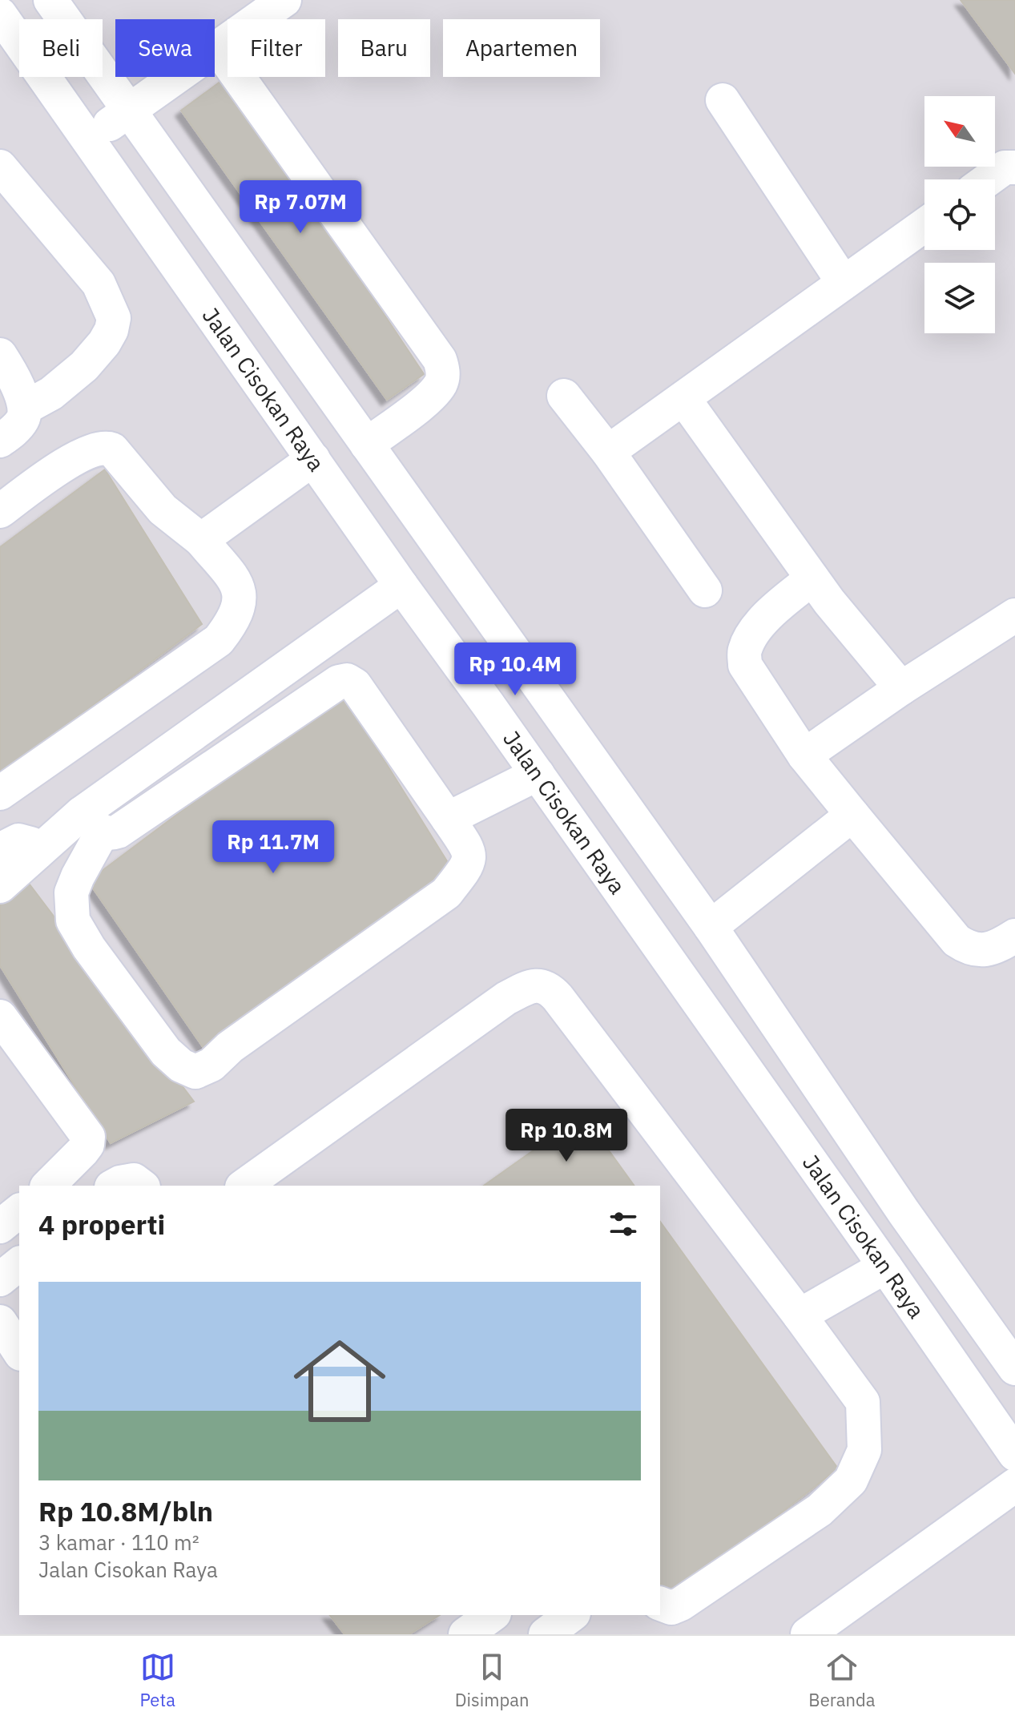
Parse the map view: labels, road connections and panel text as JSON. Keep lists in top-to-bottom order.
{
  "streets": {
    "street": ["Jalan Cisokan Raya"]
  },
  "north": "top left",
  "page": {
    "chip": [
      "Beli",
      "Sewa",
      "Filter",
      "Baru",
      "Apartemen"
    ],
    "price": [
      "Rp 7.07M",
      "Rp 10.4M",
      "Rp 11.7M",
      "Rp 10.8M"
    ],
    "heading": "4 properti",
    "list": [
      {
        "name": "Rp 10.8M/bln",
        "note": "3 kamar · 110 m² · Jalan Cisokan Raya"
      }
    ],
    "tabs": ["Peta", "Disimpan", "Beranda"]
  }
}
